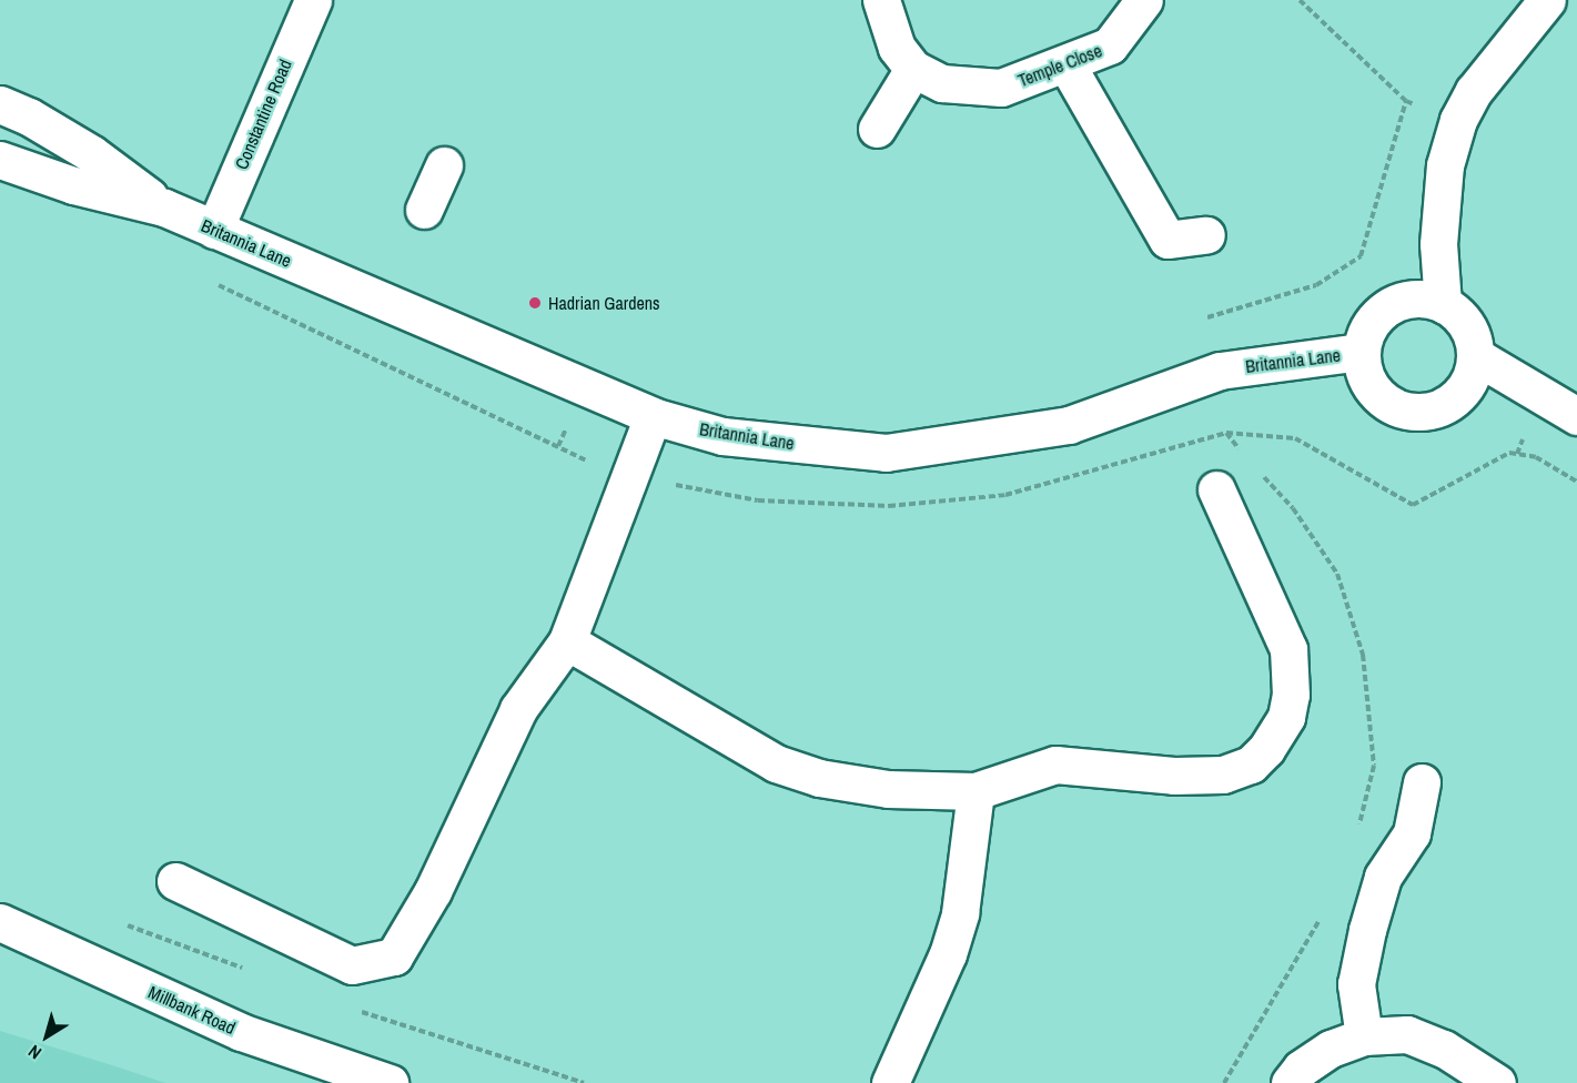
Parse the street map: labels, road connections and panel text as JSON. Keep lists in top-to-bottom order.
{
  "streets": {
    "street": [
      "Temple Close",
      "Constantine Road",
      "Britannia Lane",
      "Millbank Road"
    ]
  },
  "crossings": [
    ["Constantine Road", "Britannia Lane"]
  ],
  "places": ["Hadrian Gardens"],
  "north": "bottom left"
}
